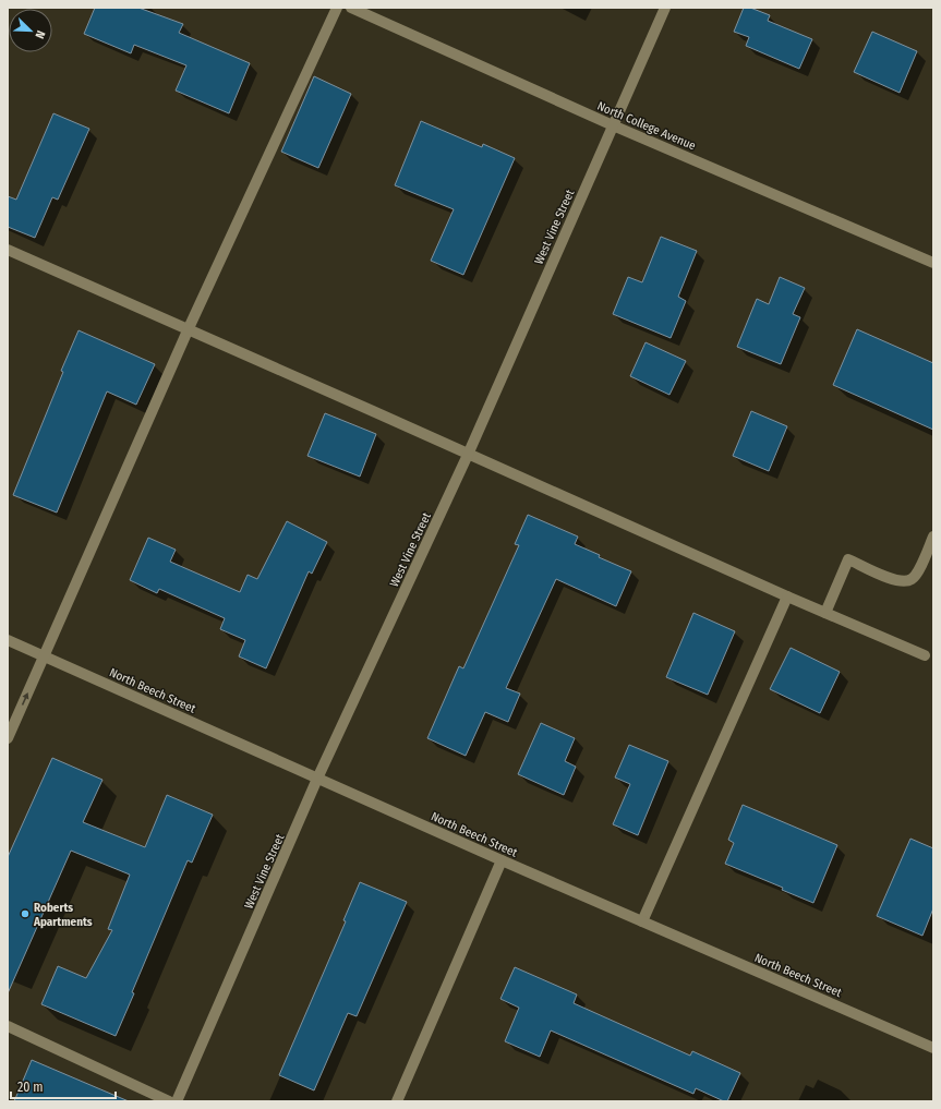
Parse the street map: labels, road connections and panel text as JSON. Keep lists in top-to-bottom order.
{
  "streets": {
    "street": ["North College Avenue", "West Vine Street", "North Beech Street"]
  },
  "crossings": [
    ["North College Avenue", "West Vine Street"],
    ["West Vine Street", "North Beech Street"]
  ],
  "places": ["Roberts Apartments"],
  "scale_bar": "20 m",
  "north": "bottom right"
}
